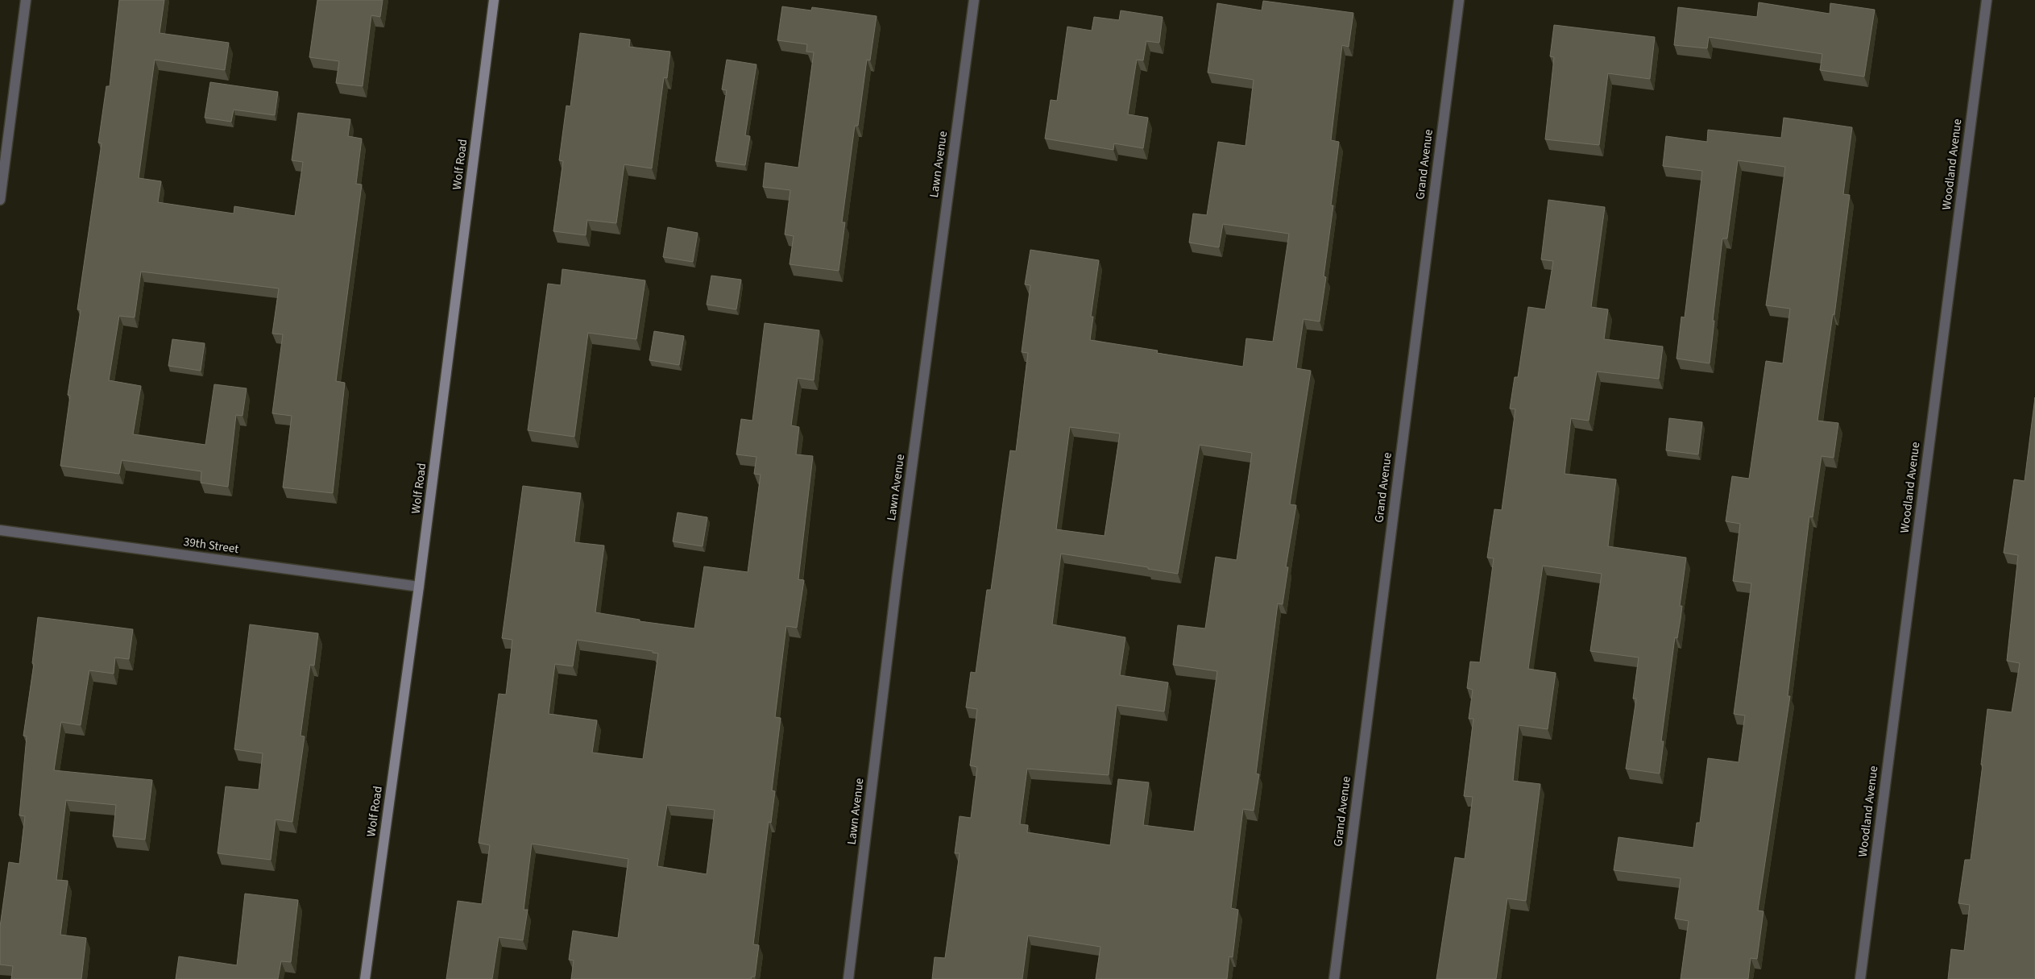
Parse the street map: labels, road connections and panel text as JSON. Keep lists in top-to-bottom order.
{
  "streets": {
    "main road": ["Wolf Road"],
    "street": [
      "Lawn Avenue",
      "Grand Avenue",
      "Woodland Avenue",
      "39th Street"
    ]
  },
  "crossings": [
    ["Wolf Road", "39th Street"]
  ]
}
